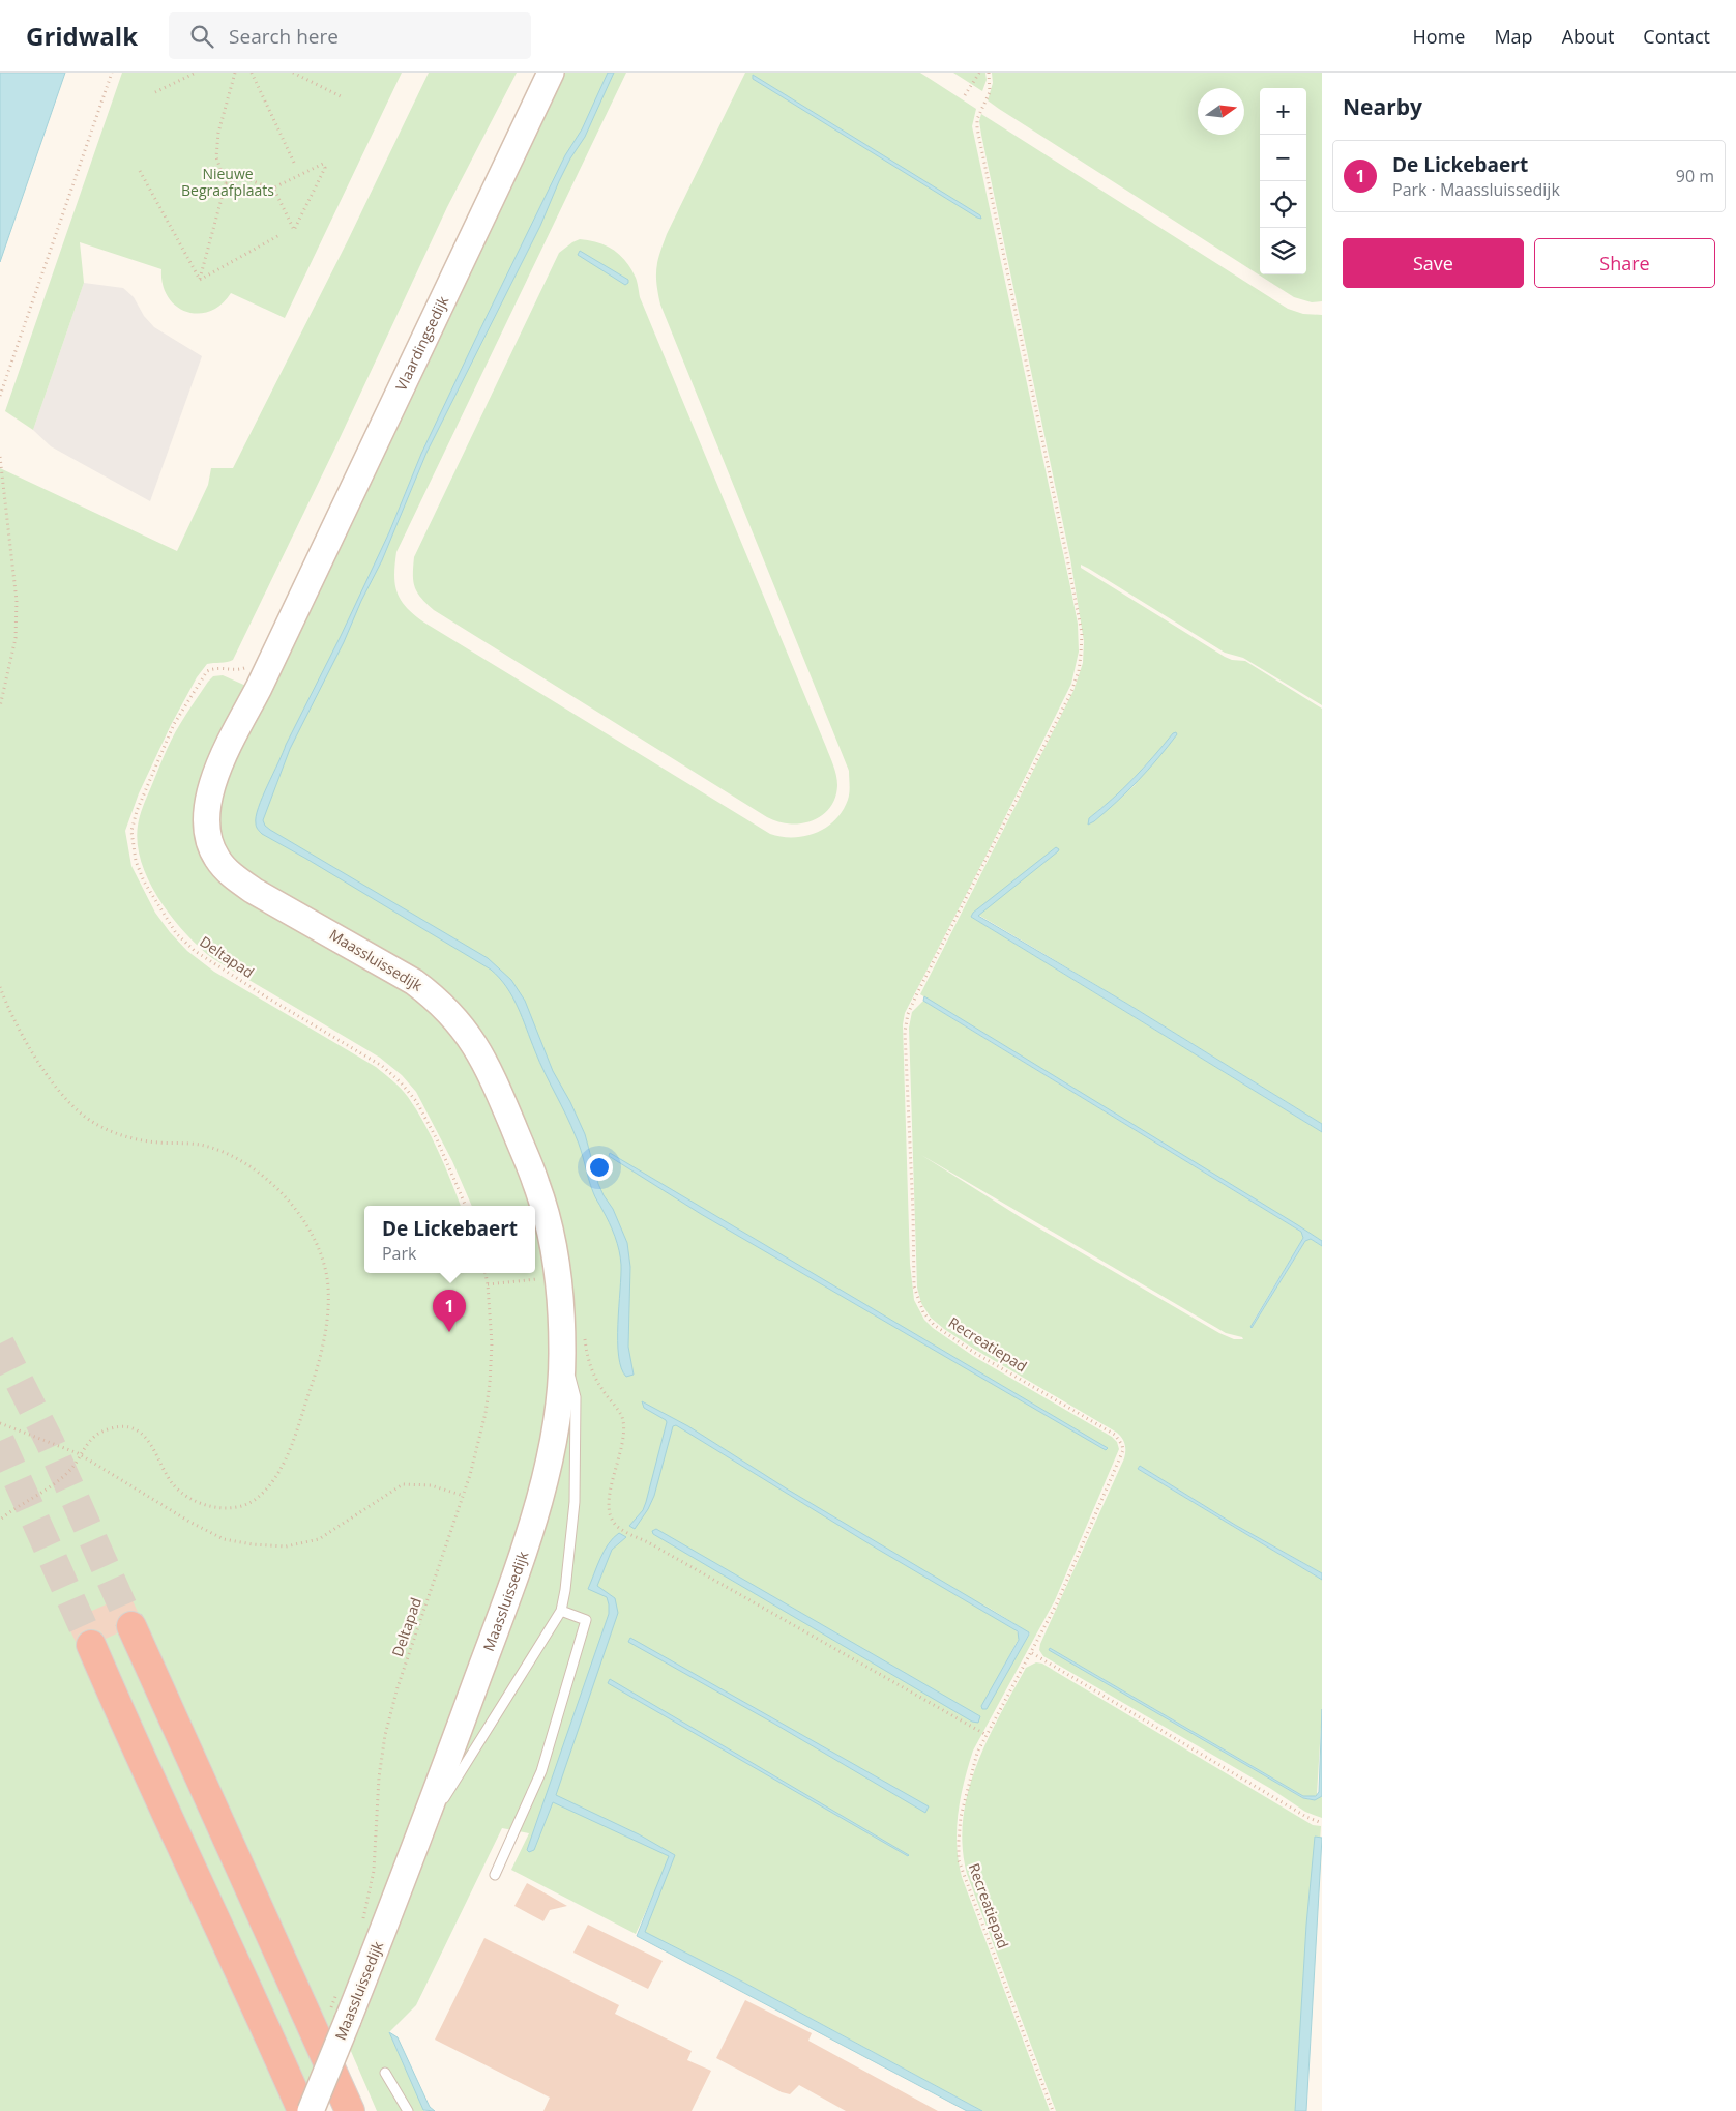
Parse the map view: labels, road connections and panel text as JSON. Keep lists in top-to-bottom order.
{
  "streets": {
    "street": ["Vlaardingsedijk", "Maassluissedijk"],
    "path": ["Deltapad", "Recreatiepad"]
  },
  "crossings": [
    ["Vlaardingsedijk", "Maassluissedijk"]
  ],
  "parks": ["Nieuwe Begraafplaats"],
  "north": "right",
  "page": {
    "header": "Gridwalk",
    "search": "Search here",
    "nav": [
      "Home",
      "Map",
      "About",
      "Contact"
    ],
    "heading": "Nearby",
    "map_buttons": ["+", "−"],
    "list": [
      {
        "mark": "1",
        "name": "De Lickebaert",
        "note": "Park · Maassluissedijk",
        "value": "90 m"
      }
    ],
    "buttons": ["Save", "Share"],
    "popup": ["De Lickebaert", "Park"],
    "pins": "1"
  }
}
